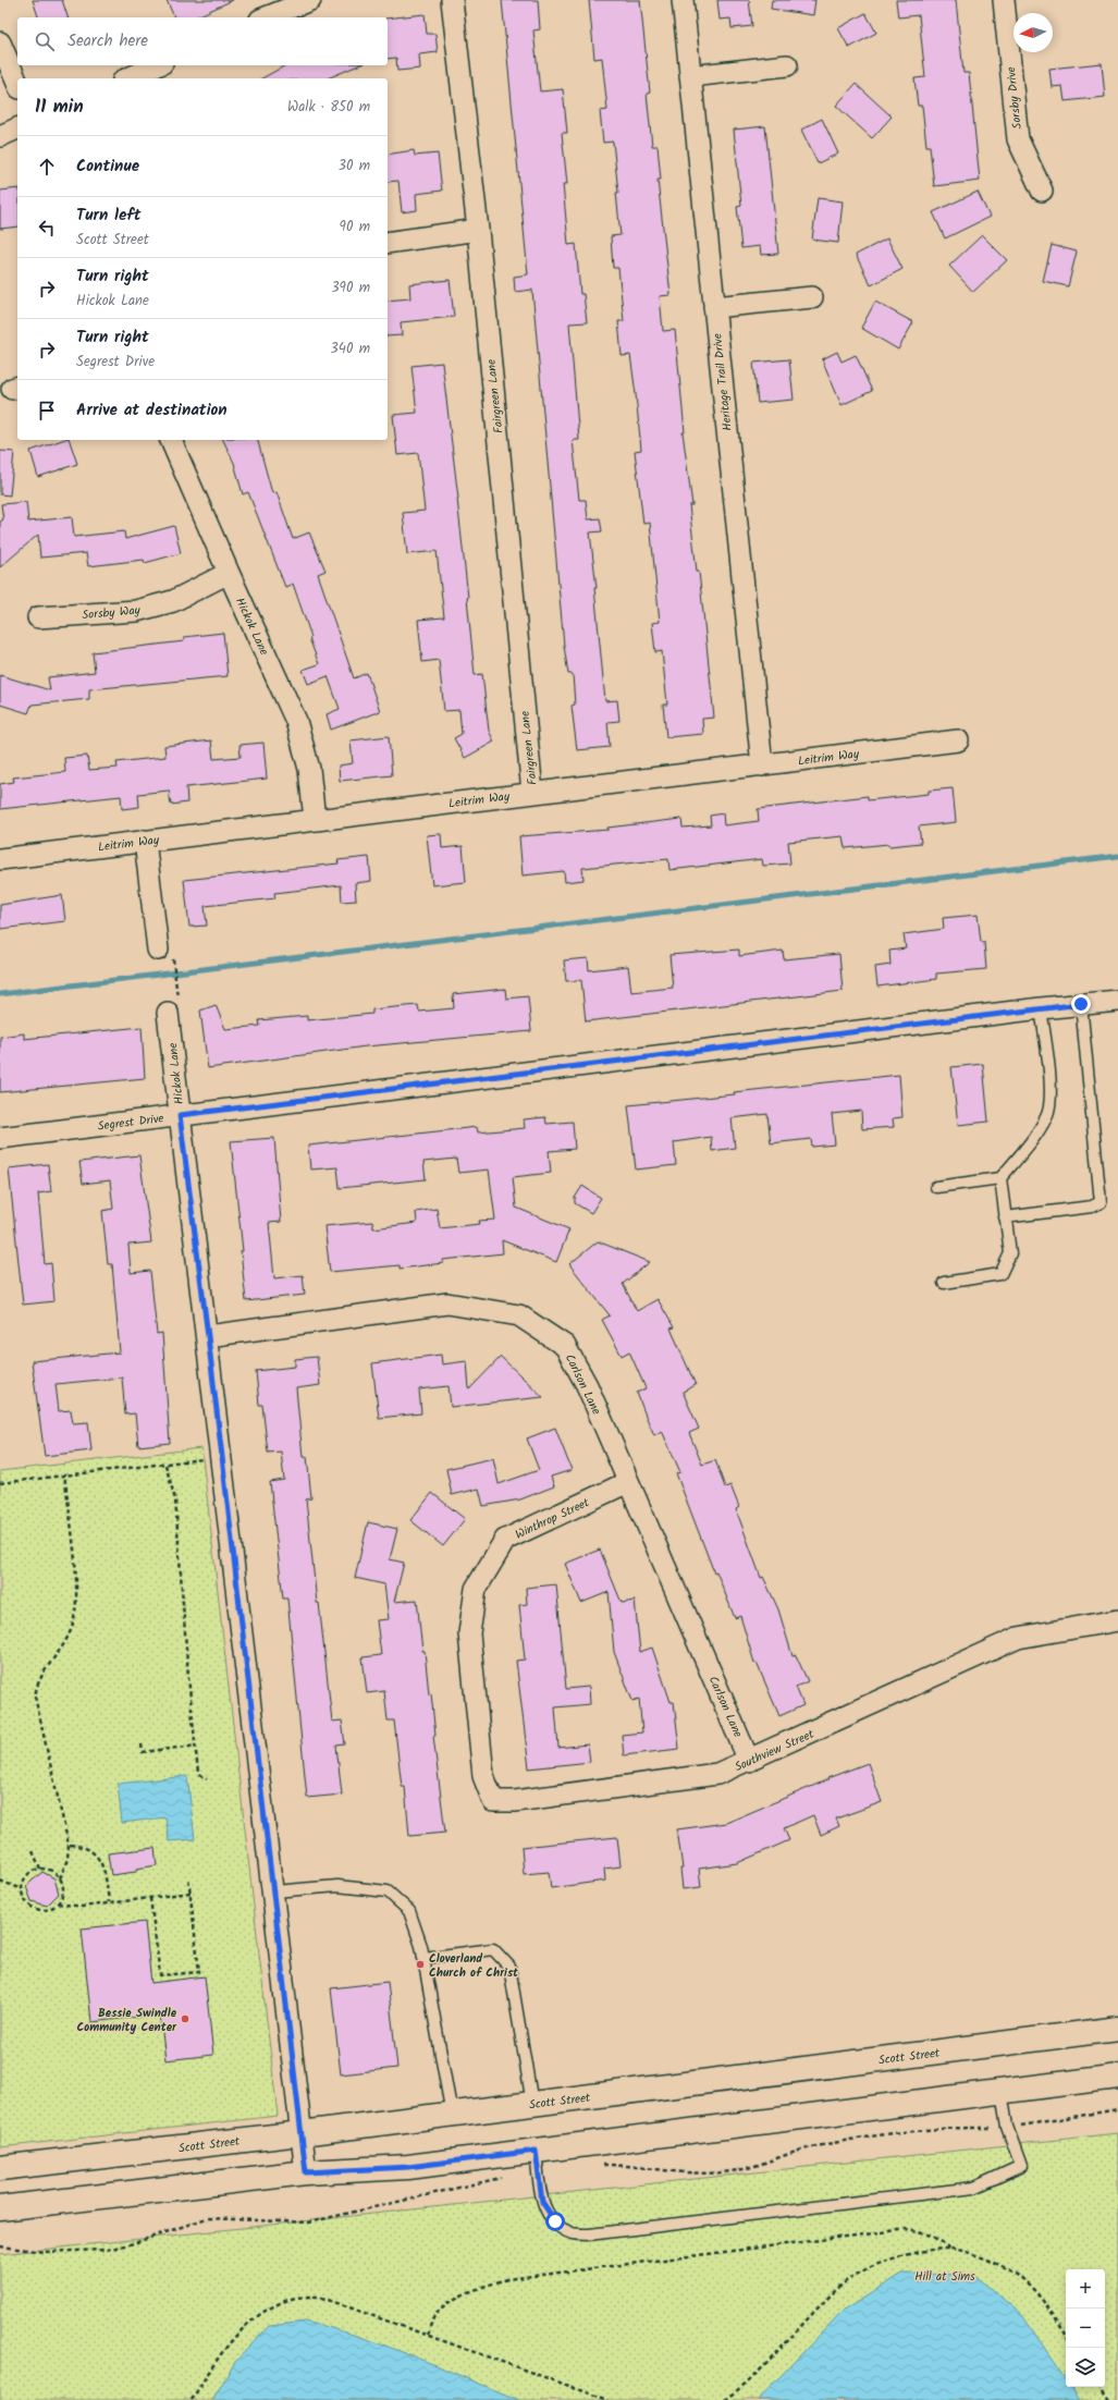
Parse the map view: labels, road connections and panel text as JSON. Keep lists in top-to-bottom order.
{
  "streets": {
    "main road": ["Scott Street"],
    "street": [
      "Sorsby Drive",
      "Heritage Trail Drive",
      "Fairgreen Lane",
      "Sorsby Way",
      "Hickok Lane",
      "Leitrim Way",
      "Segrest Drive",
      "Carlson Lane",
      "Winthrop Street",
      "Southview Street"
    ]
  },
  "crossings": [
    ["Heritage Trail Drive", "Leitrim Way"],
    ["Fairgreen Lane", "Leitrim Way"],
    ["Sorsby Way", "Hickok Lane"],
    ["Hickok Lane", "Leitrim Way"],
    ["Hickok Lane", "Segrest Drive"],
    ["Hickok Lane", "Carlson Lane"],
    ["Hickok Lane", "Scott Street"],
    ["Carlson Lane", "Winthrop Street"],
    ["Carlson Lane", "Southview Street"],
    ["Winthrop Street", "Southview Street"]
  ],
  "parks": ["Hill at Sims"],
  "places": ["Cloverland Church of Christ", "Bessie Swindle Community Center"],
  "north": "left",
  "page": {
    "search": "Search here",
    "heading": ["11 min", "Walk · 850 m"],
    "list": [
      ["Continue", "30 m"],
      ["Turn left", "Scott Street", "90 m"],
      ["Turn right", "Hickok Lane", "390 m"],
      ["Turn right", "Segrest Drive", "340 m"],
      "Arrive at destination"
    ],
    "map_buttons": ["+", "−"]
  }
}
